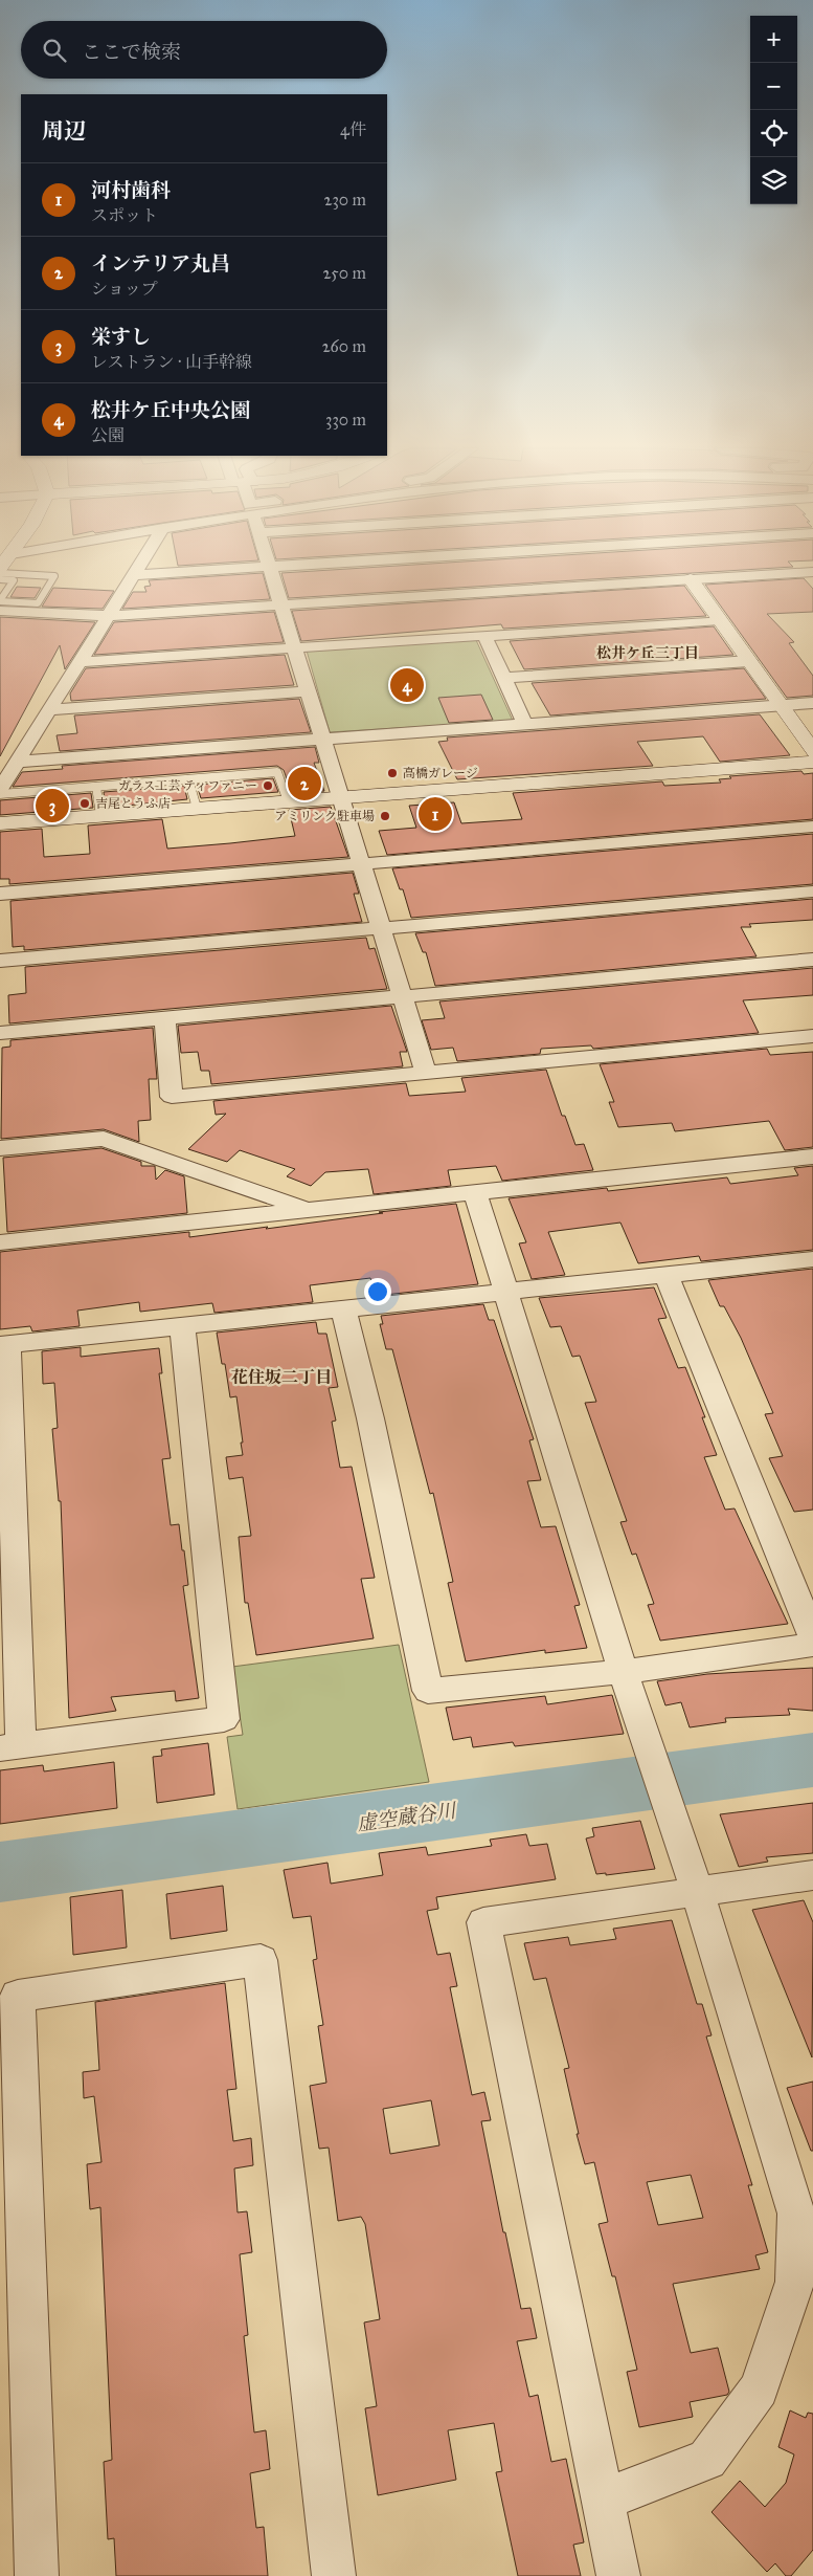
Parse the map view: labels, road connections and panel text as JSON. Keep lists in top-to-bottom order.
{
  "districts": ["松井ケ丘三丁目", "花住坂二丁目"],
  "water": ["虚空蔵谷川"],
  "places": [
    "高橋ガレージ",
    "ガラス工芸 ティファニー",
    "吉尾とうふ店",
    "アミリンク駐車場"
  ],
  "page": {
    "map_buttons": ["+", "−"],
    "search": "ここで検索",
    "heading": ["周辺", "4件"],
    "list": [
      {
        "mark": "1",
        "name": "河村歯科",
        "note": "スポット",
        "value": "230 m"
      },
      {
        "mark": "2",
        "name": "インテリア丸昌",
        "note": "ショップ",
        "value": "250 m"
      },
      {
        "mark": "3",
        "name": "栄すし",
        "note": "レストラン · 山手幹線",
        "value": "260 m"
      },
      {
        "mark": "4",
        "name": "松井ケ丘中央公園",
        "note": "公園",
        "value": "330 m"
      }
    ],
    "pins": [
      "4",
      "2",
      "3",
      "1"
    ]
  }
}
